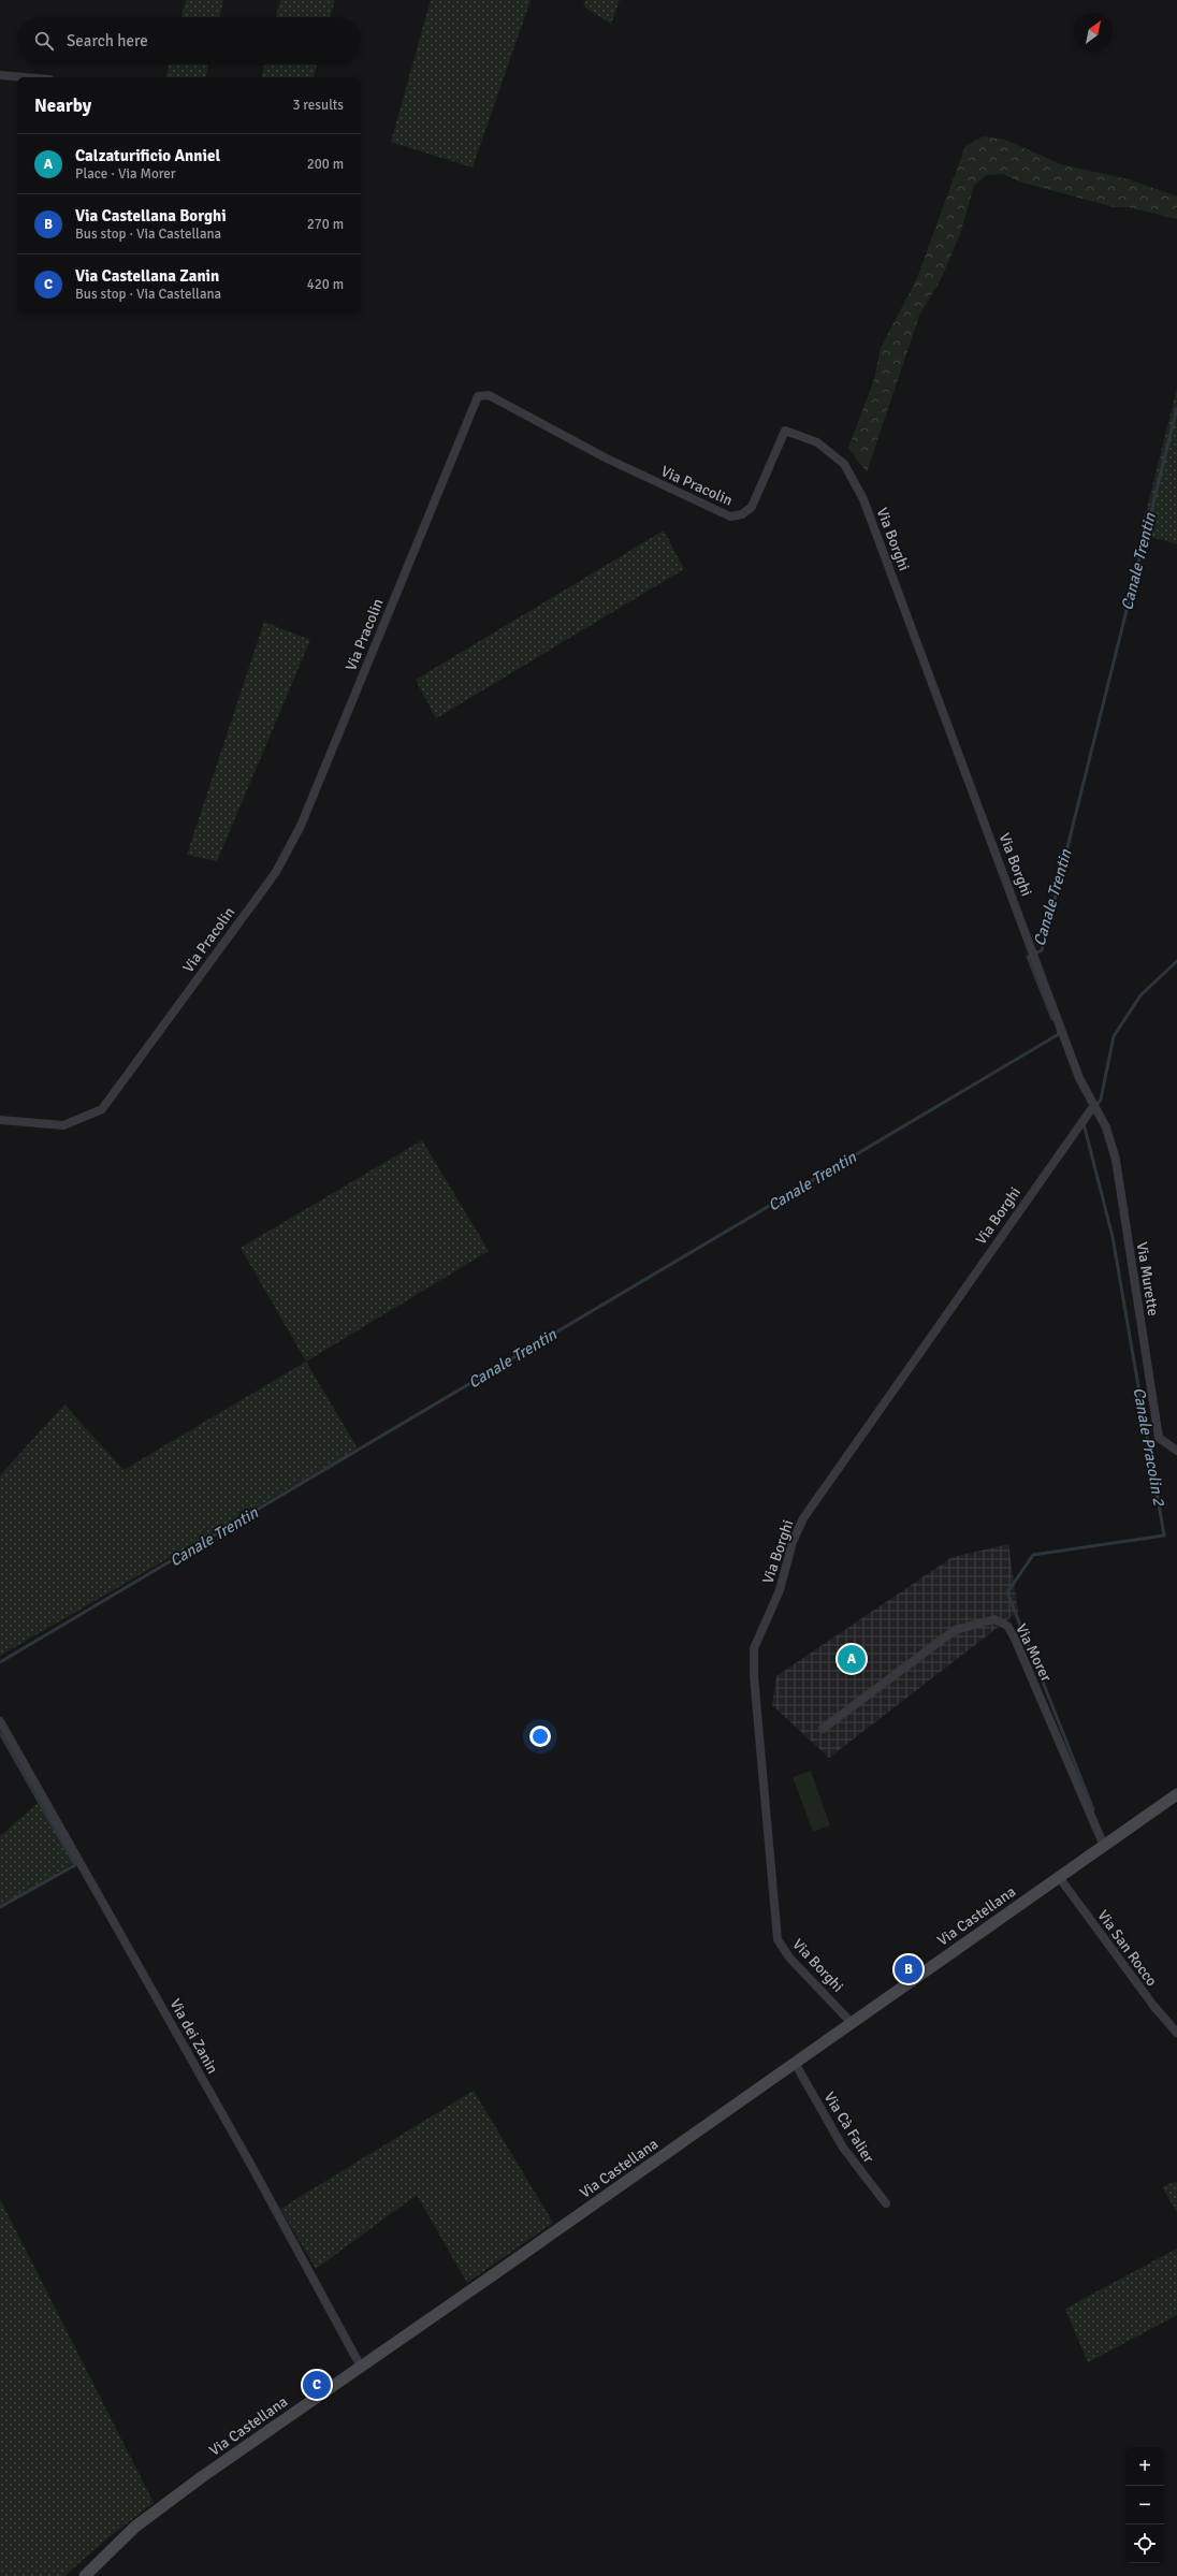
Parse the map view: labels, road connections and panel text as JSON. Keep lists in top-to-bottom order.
{
  "streets": {
    "main road": ["Via Castellana"],
    "street": [
      "Via Pracolin",
      "Via Borghi",
      "Via Murette",
      "Via Morer",
      "Via San Rocco",
      "Via dei Zanin",
      "Via Cà Falier"
    ]
  },
  "crossings": [
    ["Via Pracolin", "Via Borghi"],
    ["Via Borghi", "Via Murette"],
    ["Via Borghi", "Via Castellana"],
    ["Via Morer", "Via Castellana"],
    ["Via Castellana", "Via San Rocco"],
    ["Via Castellana", "Via dei Zanin"],
    ["Via Castellana", "Via Cà Falier"]
  ],
  "water": ["Canale Trentin", "Canale Pracolin 2"],
  "north": "top right",
  "page": {
    "search": "Search here",
    "heading": ["Nearby", "3 results"],
    "list": [
      {
        "mark": "A",
        "name": "Calzaturificio Anniel",
        "note": "Place · Via Morer",
        "value": "200 m"
      },
      {
        "mark": "B",
        "name": "Via Castellana Borghi",
        "note": "Bus stop · Via Castellana",
        "value": "270 m"
      },
      {
        "mark": "C",
        "name": "Via Castellana Zanin",
        "note": "Bus stop · Via Castellana",
        "value": "420 m"
      }
    ],
    "pins": ["A", "B", "C"],
    "map_buttons": ["+", "−"]
  }
}
